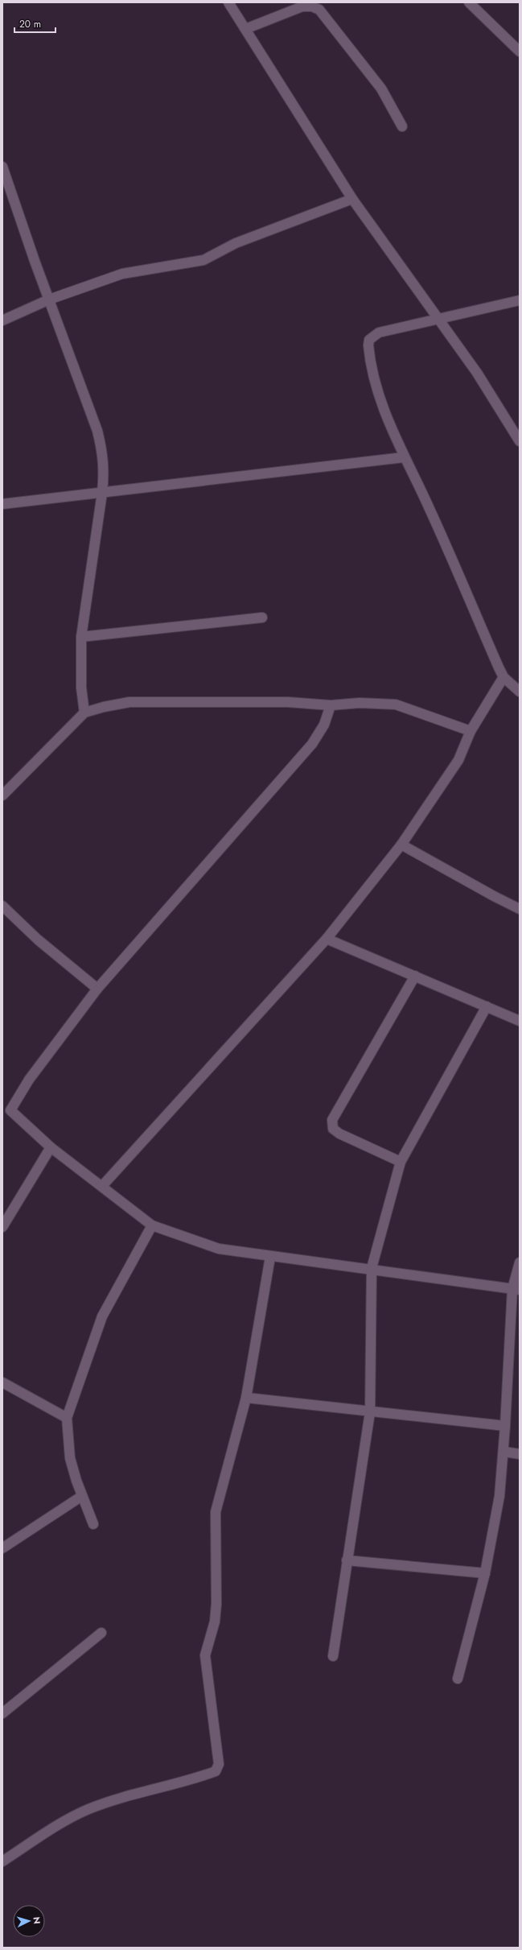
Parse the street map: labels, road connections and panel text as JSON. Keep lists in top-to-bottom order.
{
  "scale_bar": "20 m",
  "north": "right"
}
